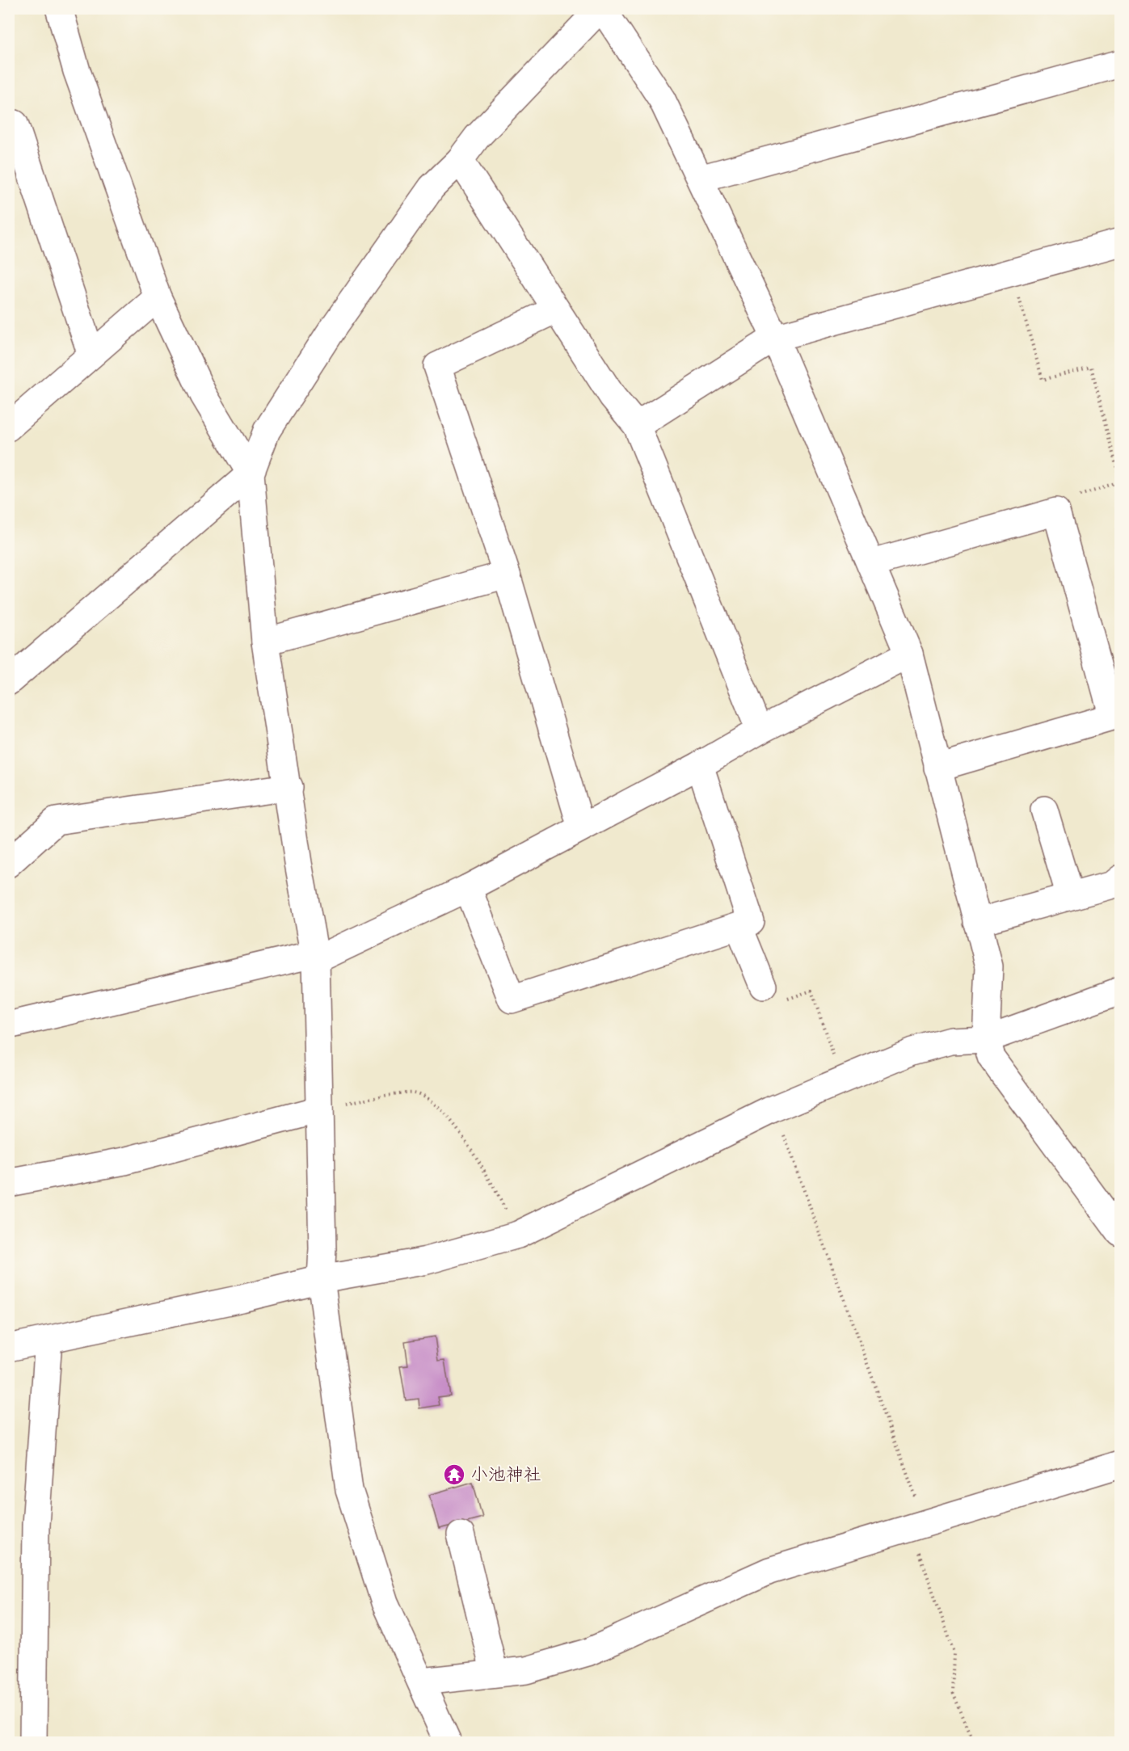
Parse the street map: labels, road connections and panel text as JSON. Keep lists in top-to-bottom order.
{
  "places": {
    "temple": ["小池神社"]
  }
}
